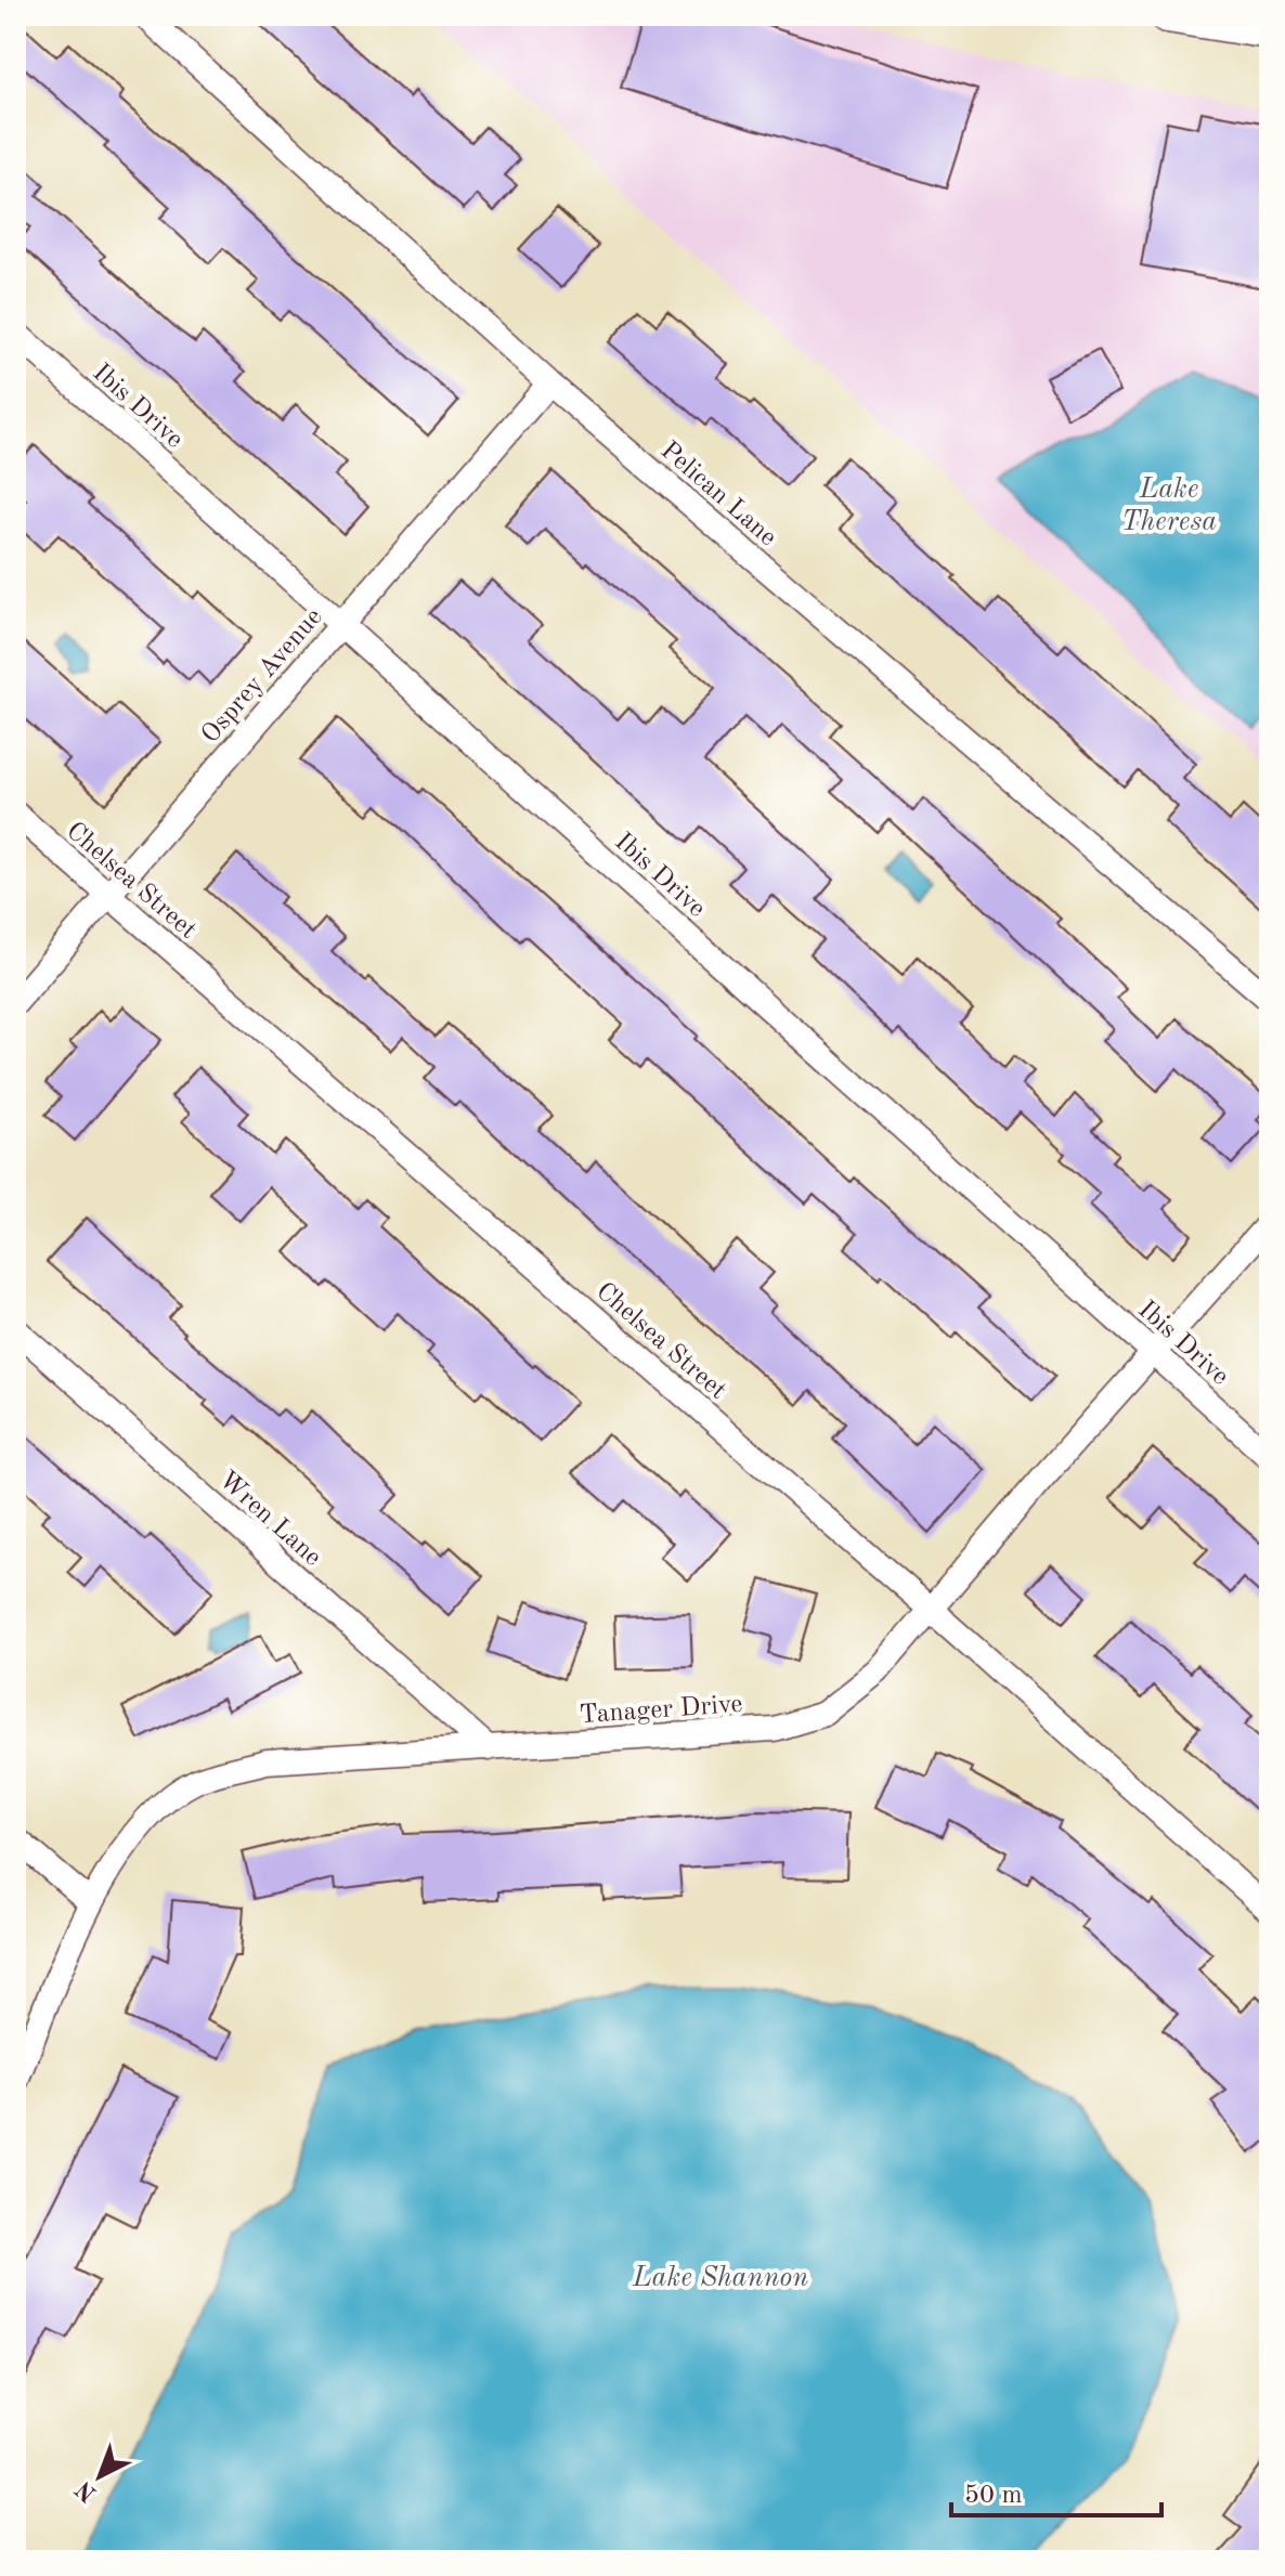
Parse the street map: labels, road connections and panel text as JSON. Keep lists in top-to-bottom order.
{
  "streets": {
    "street": [
      "Ibis Drive",
      "Pelican Lane",
      "Osprey Avenue",
      "Chelsea Street",
      "Wren Lane",
      "Tanager Drive"
    ]
  },
  "crossings": [
    ["Ibis Drive", "Osprey Avenue"],
    ["Ibis Drive", "Tanager Drive"],
    ["Pelican Lane", "Osprey Avenue"],
    ["Osprey Avenue", "Chelsea Street"],
    ["Chelsea Street", "Tanager Drive"],
    ["Wren Lane", "Tanager Drive"]
  ],
  "water": ["Lake Theresa", "Lake Shannon"],
  "scale_bar": "50 m",
  "north": "bottom left"
}
